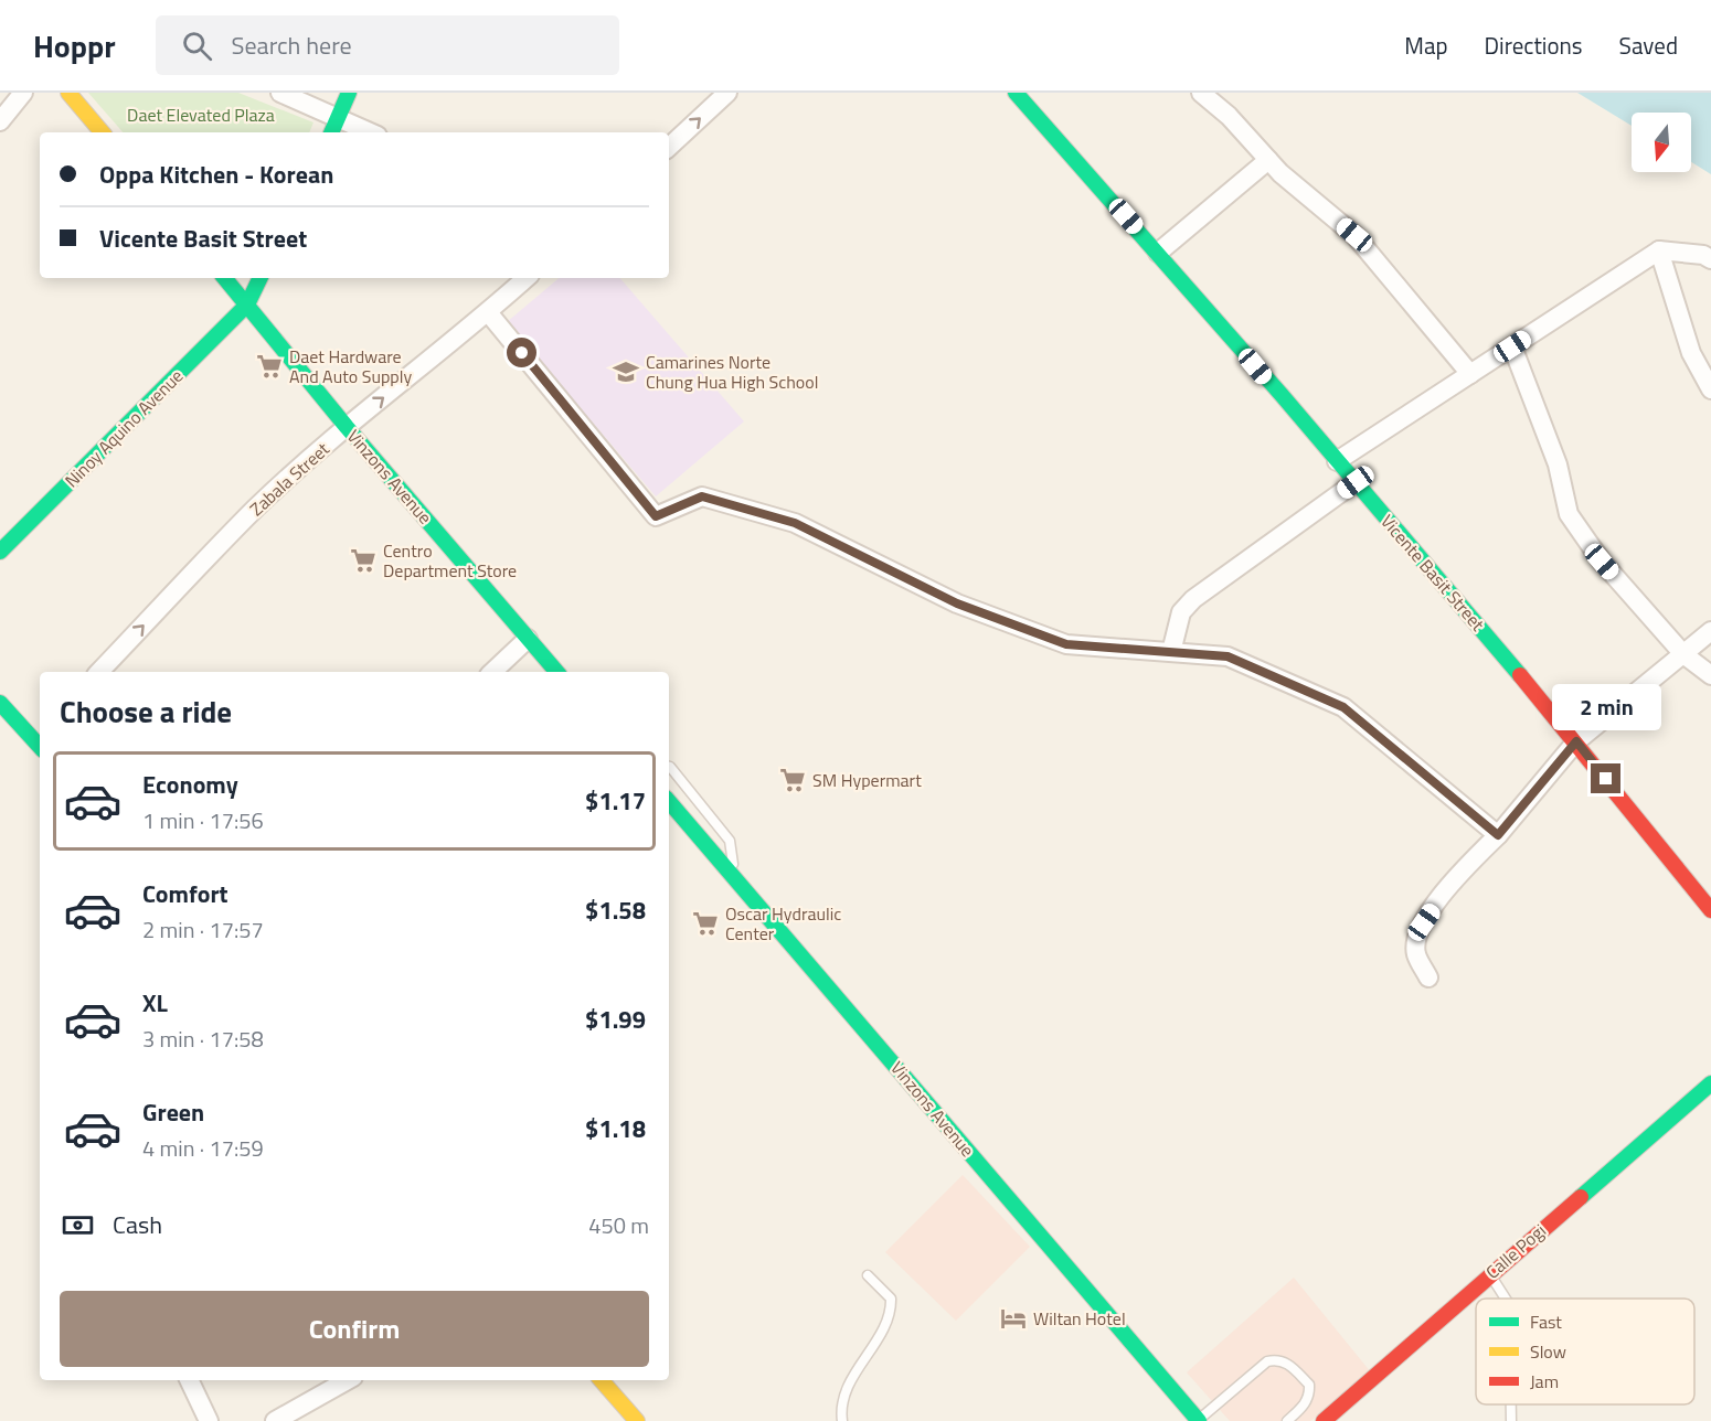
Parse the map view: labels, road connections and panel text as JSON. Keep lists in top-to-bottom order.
{
  "streets": {
    "main road": [
      "Ninoy Aquino Avenue",
      "Vinzons Avenue",
      "Vicente Basit Street",
      "Calle Pogi"
    ],
    "street": ["Zabala Street"]
  },
  "crossings": [
    ["Ninoy Aquino Avenue", "Vinzons Avenue"],
    ["Vinzons Avenue", "Zabala Street"]
  ],
  "one_way": ["Zabala Street"],
  "parks": ["Daet Elevated Plaza"],
  "places": {
    "supermarket": [
      "Daet Hardware And Auto Supply",
      "Centro Department Store",
      "SM Hypermart",
      "Oscar Hydraulic Center"
    ],
    "school or university": ["Camarines Norte Chung Hua High School"],
    "hotel": ["Wiltan Hotel"]
  },
  "legend": ["Fast", "Slow", "Jam"],
  "north": "bottom",
  "page": {
    "header": "Hoppr",
    "search": "Search here",
    "nav": ["Map", "Directions", "Saved"],
    "banner": ["Oppa Kitchen - Korean", "Vicente Basit Street"],
    "heading": "Choose a ride",
    "bubble": "2 min",
    "list": [
      {
        "name": "Economy",
        "note": "1 min · 17:56",
        "value": "$1.17"
      },
      {
        "name": "Comfort",
        "note": "2 min · 17:57",
        "value": "$1.58"
      },
      {
        "name": "XL",
        "note": "3 min · 17:58",
        "value": "$1.99"
      },
      {
        "name": "Green",
        "note": "4 min · 17:59",
        "value": "$1.18"
      }
    ],
    "pay": ["Cash", "450 m"],
    "buttons": "Confirm"
  }
}
